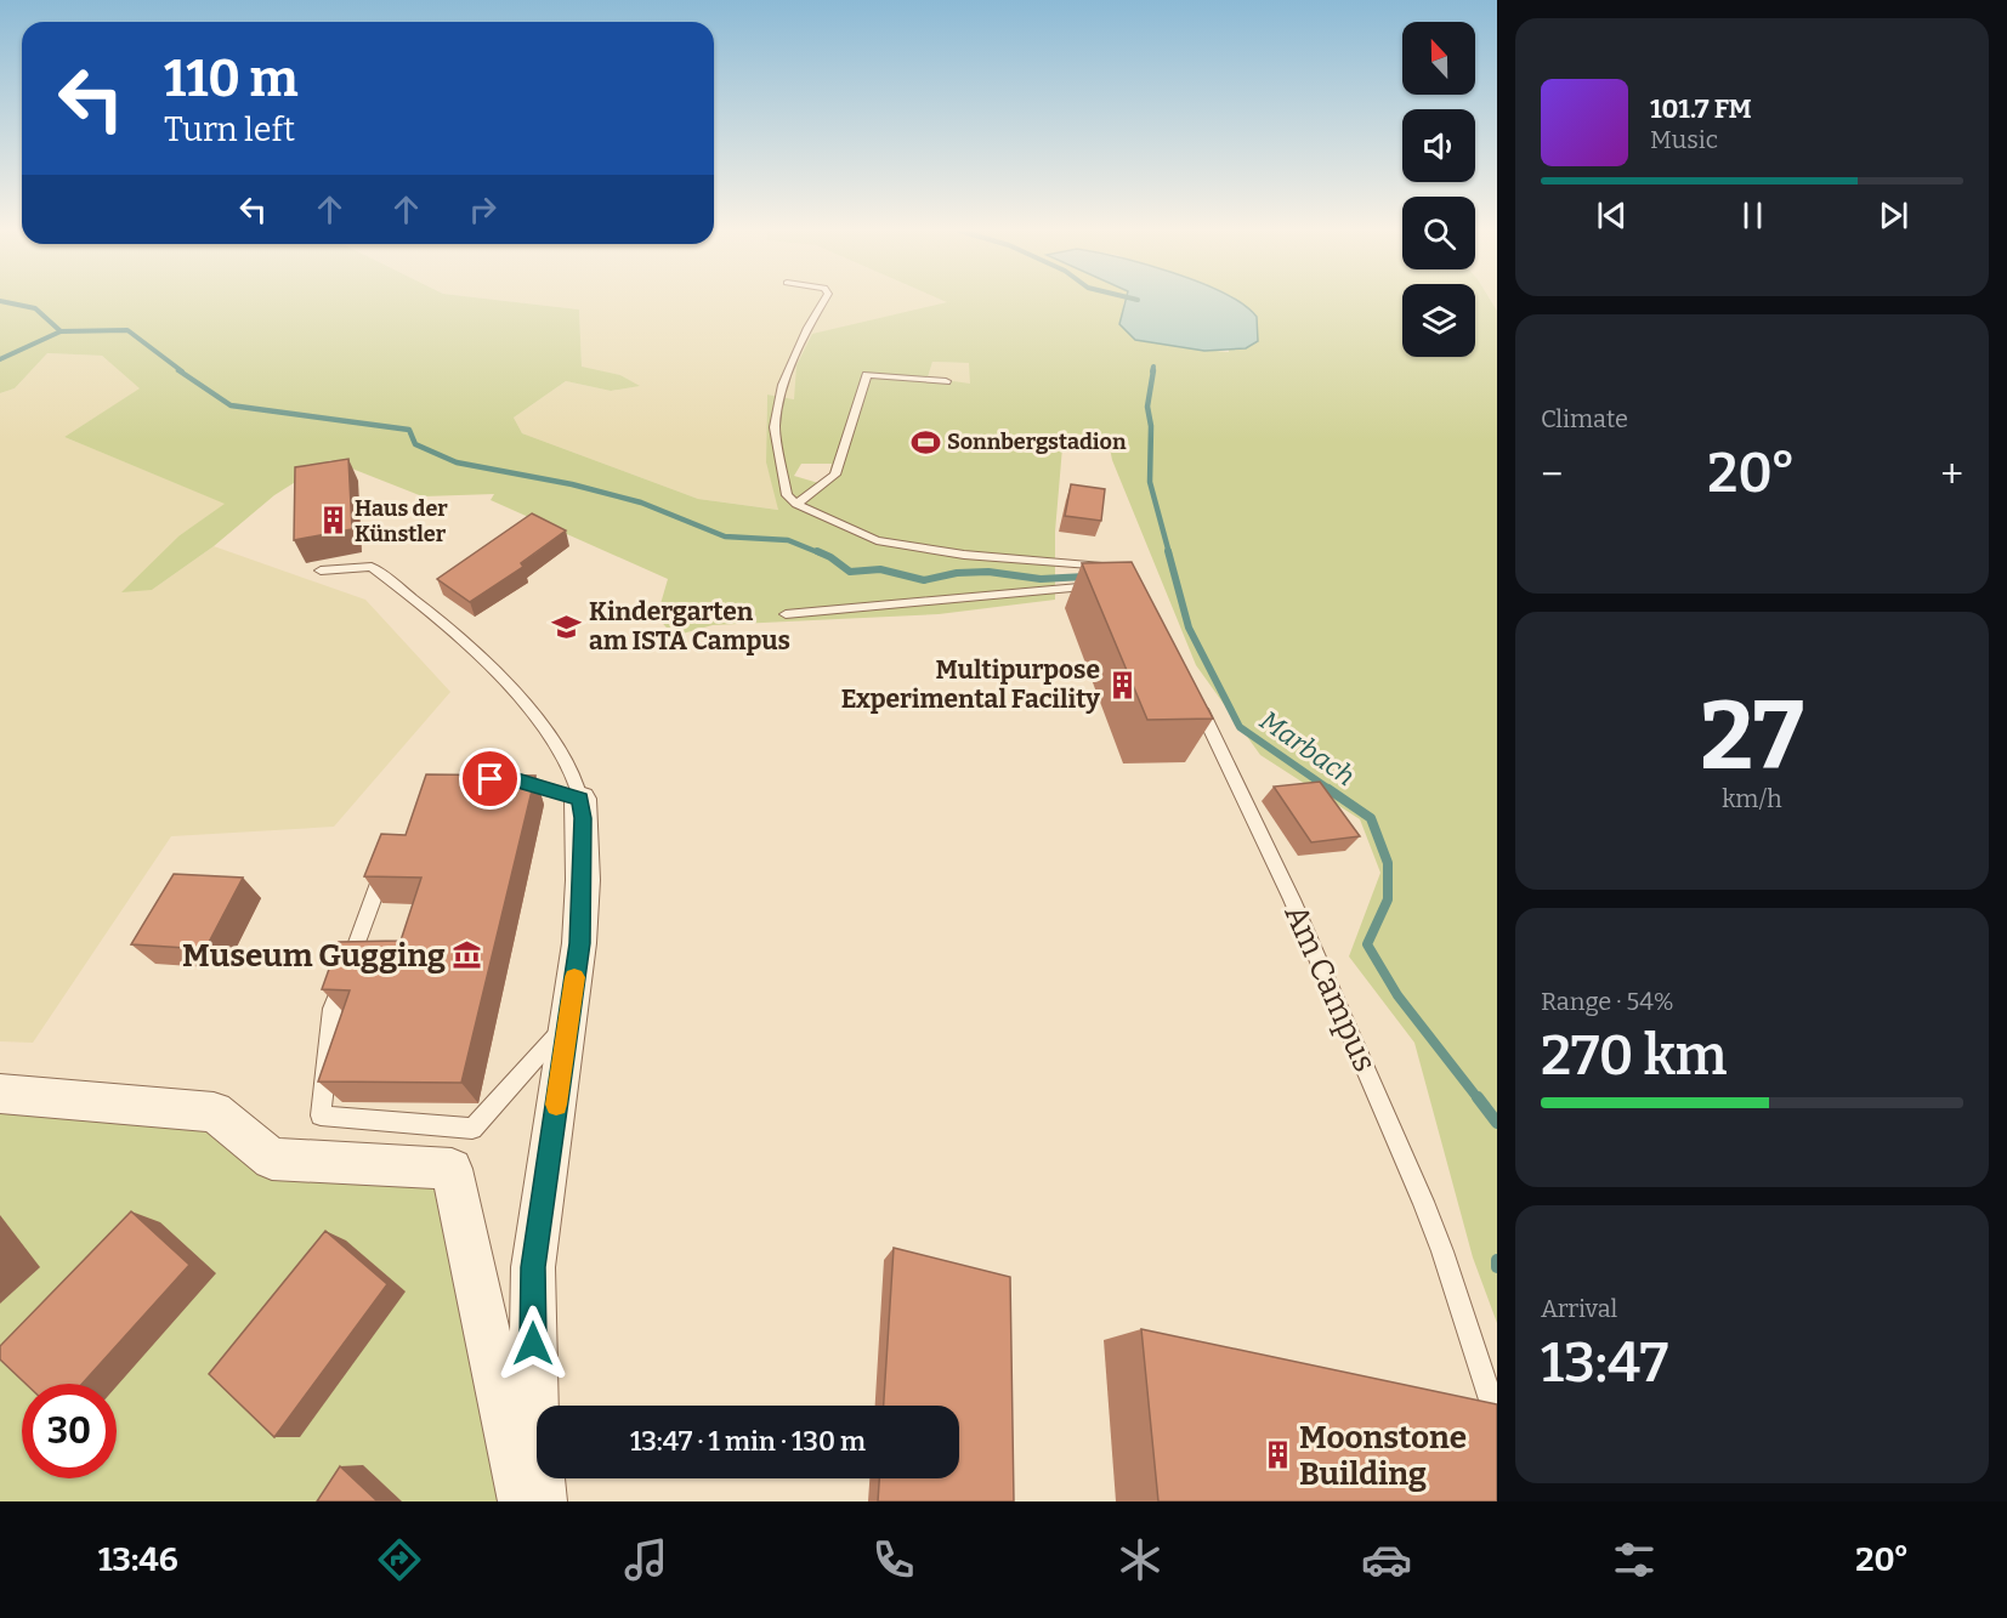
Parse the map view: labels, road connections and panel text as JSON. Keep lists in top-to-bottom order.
{
  "streets": {
    "lane": ["Am Campus"]
  },
  "water": ["Marbach"],
  "places": {
    "sports": ["Sonnbergstadion"],
    "building": ["Haus der Künstler", "Multipurpose Experimental Facility", "Moonstone Building"],
    "school or university": ["Kindergarten am ISTA Campus"],
    "museum": ["Museum Gugging"]
  },
  "north": "top",
  "page": {
    "turn": ["110 m", "Turn left"],
    "song": ["101.7 FM", "Music"],
    "tile": [
      "Climate",
      ["27", "km/h"],
      ["Range · 54%", "270 km"],
      ["Arrival", "13:47"]
    ],
    "heat": ["−", "20°", "+"],
    "limit": "30",
    "trip": "13:47 · 1 min · 130 m",
    "tabs": ["13:46", "20°"]
  }
}
